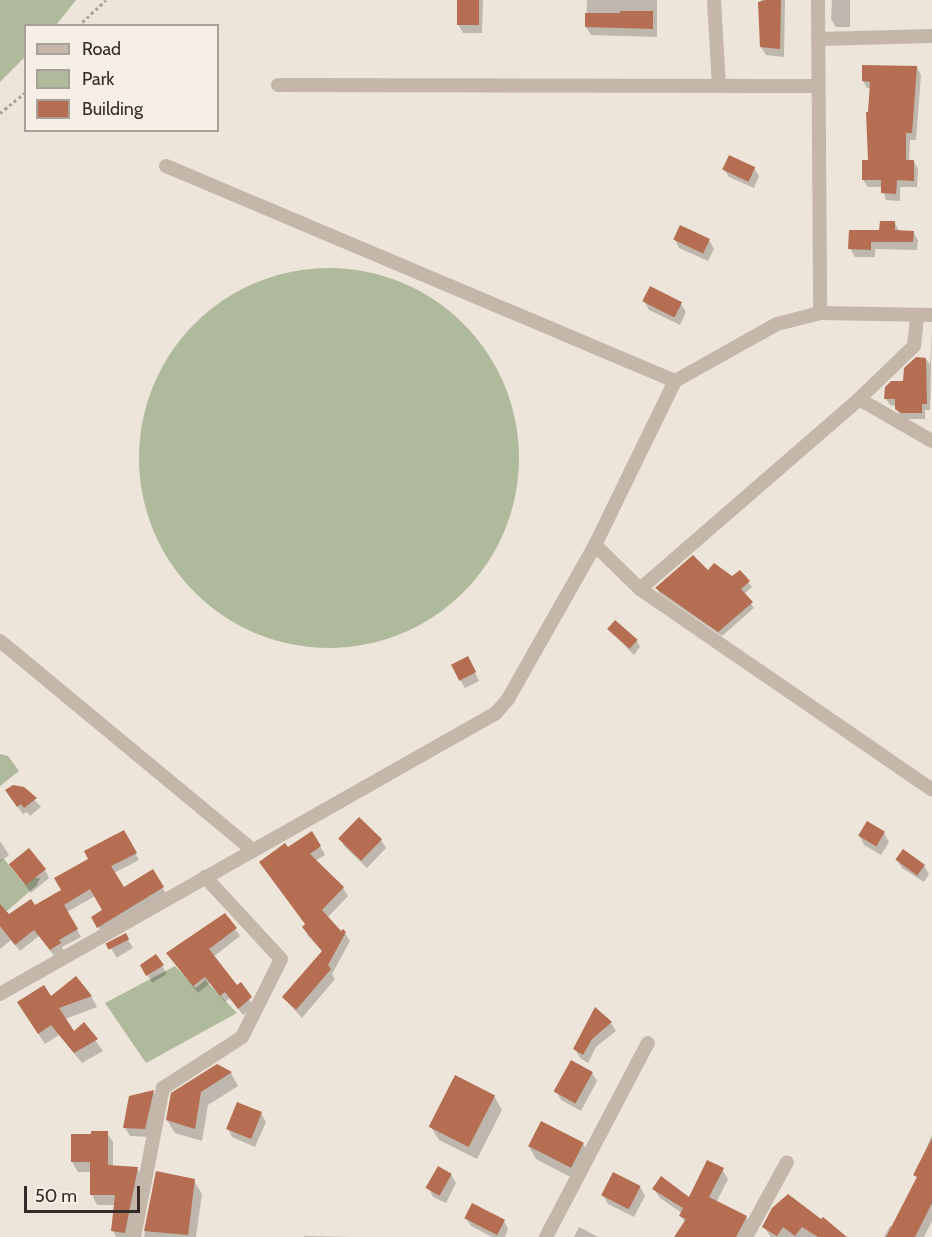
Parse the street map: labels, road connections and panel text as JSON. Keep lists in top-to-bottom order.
{
  "legend": ["Road", "Park", "Building"],
  "scale_bar": "50 m"
}
